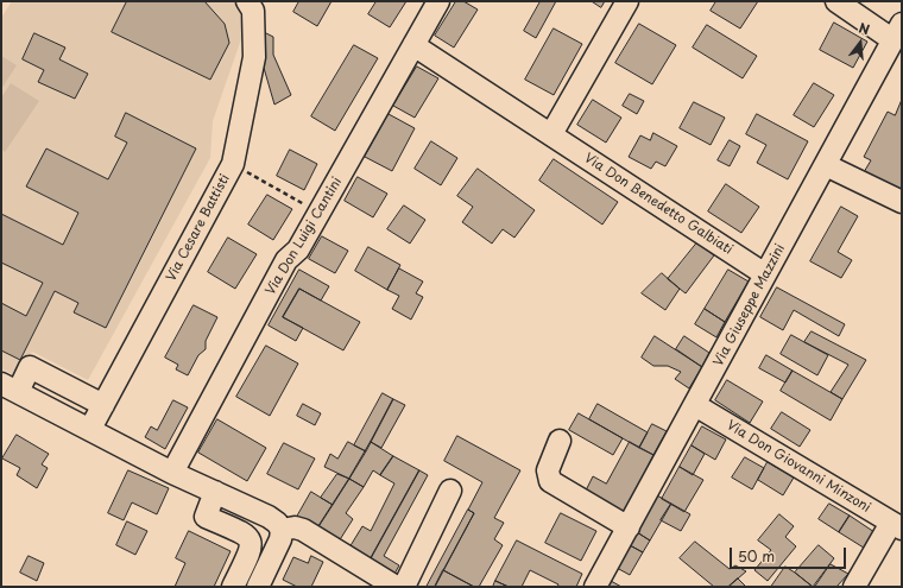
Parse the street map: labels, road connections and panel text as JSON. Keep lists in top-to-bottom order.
{
  "streets": {
    "street": [
      "Via Don Benedetto Galbiati",
      "Via Cesare Battisti",
      "Via Don Luigi Cantini",
      "Via Giuseppe Mazzini",
      "Via Don Giovanni Minzoni"
    ]
  },
  "crossings": [
    ["Via Don Benedetto Galbiati", "Via Don Luigi Cantini"],
    ["Via Don Benedetto Galbiati", "Via Giuseppe Mazzini"],
    ["Via Giuseppe Mazzini", "Via Don Giovanni Minzoni"]
  ],
  "scale_bar": "50 m",
  "north": "top"
}
